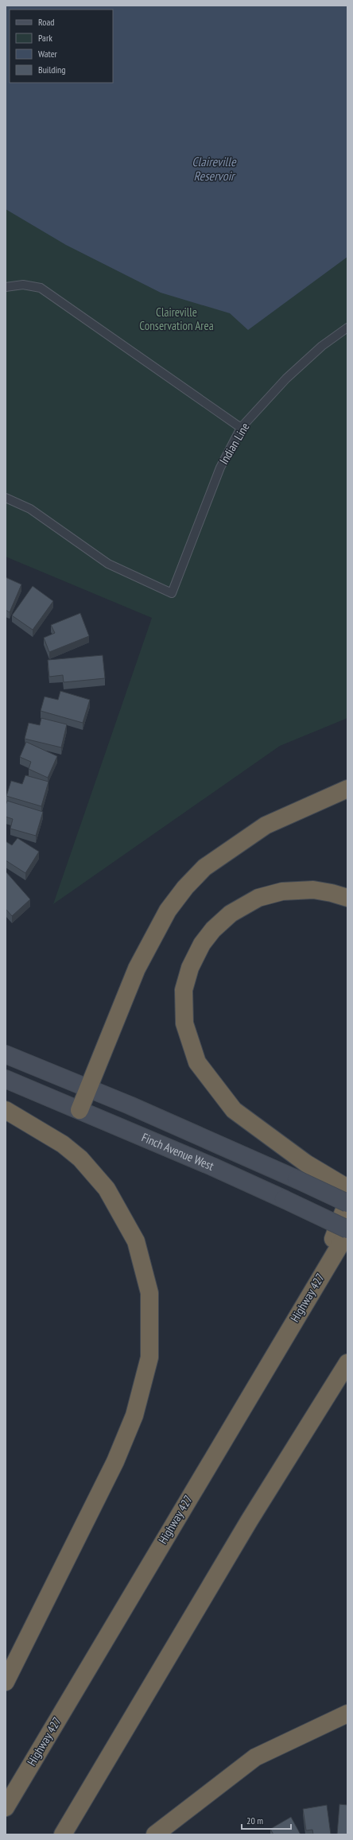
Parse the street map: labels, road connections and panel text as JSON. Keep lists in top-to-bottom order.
{
  "streets": {
    "highway": ["Highway 427"],
    "main road": ["Finch Avenue West"],
    "lane": ["Indian Line"]
  },
  "water": ["Claireville Reservoir"],
  "parks": ["Claireville Conservation Area"],
  "legend": [
    "Road",
    "Park",
    "Water",
    "Building"
  ],
  "scale_bar": "20 m"
}
